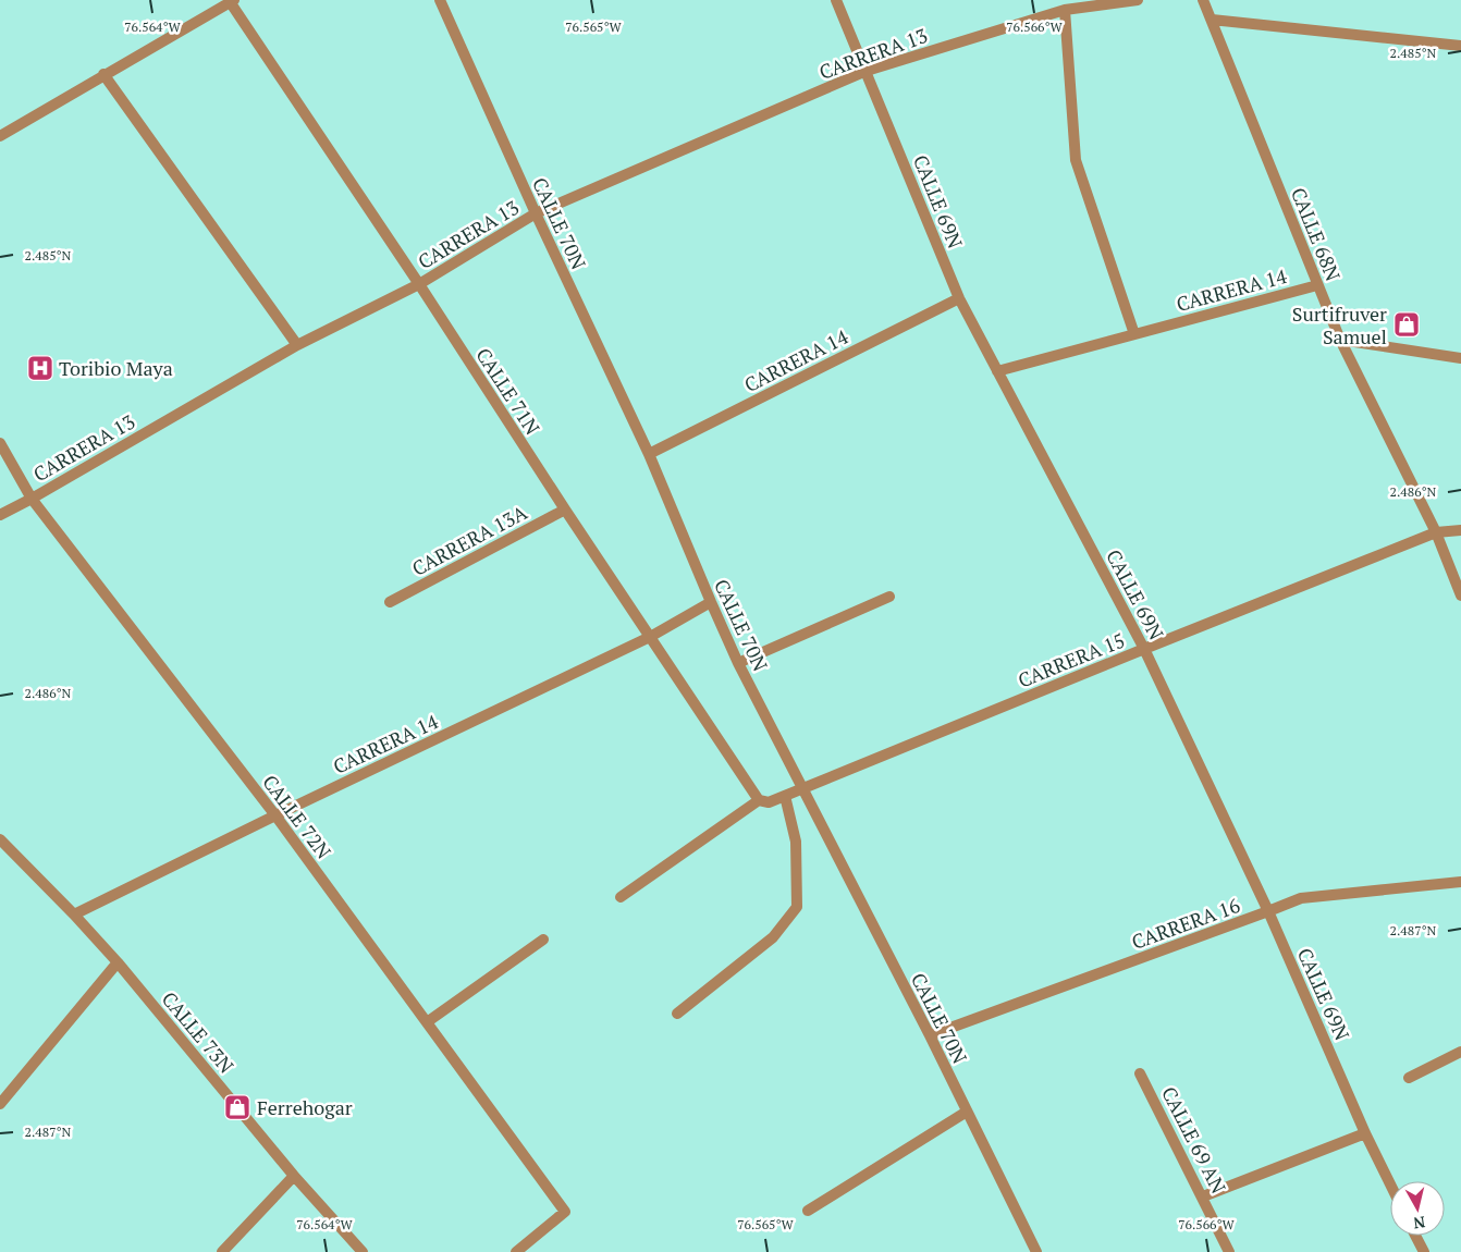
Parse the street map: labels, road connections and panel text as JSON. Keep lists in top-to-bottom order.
{
  "streets": {
    "street": [
      "CARRERA 13",
      "CALLE 69N",
      "CALLE 70N",
      "CALLE 68N",
      "CARRERA 14",
      "CALLE 71N",
      "CARRERA 13A",
      "CARRERA 15",
      "CALLE 72N",
      "CARRERA 16",
      "CALLE 73N",
      "CALLE 69 AN"
    ]
  },
  "crossings": [
    ["CARRERA 13", "CALLE 69N"],
    ["CARRERA 13", "CALLE 70N"],
    ["CARRERA 13", "CALLE 71N"],
    ["CARRERA 13", "CALLE 72N"],
    ["CALLE 69N", "CARRERA 14"],
    ["CALLE 69N", "CARRERA 15"],
    ["CALLE 69N", "CARRERA 16"],
    ["CALLE 70N", "CARRERA 14"],
    ["CALLE 70N", "CARRERA 15"],
    ["CALLE 70N", "CARRERA 16"],
    ["CALLE 68N", "CARRERA 14"],
    ["CALLE 68N", "CARRERA 15"],
    ["CARRERA 14", "CALLE 71N"],
    ["CARRERA 14", "CALLE 72N"],
    ["CARRERA 14", "CALLE 73N"],
    ["CALLE 71N", "CARRERA 13A"],
    ["CALLE 71N", "CARRERA 15"]
  ],
  "places": {
    "shop": ["Surtifruver Samuel", "Ferrehogar"],
    "hospital": ["Toribio Maya"]
  },
  "north": "bottom",
  "coordinates": [
    "76.564°W",
    "76.565°W",
    "76.566°W",
    "2.485°N",
    "2.486°N",
    "2.487°N"
  ]
}
